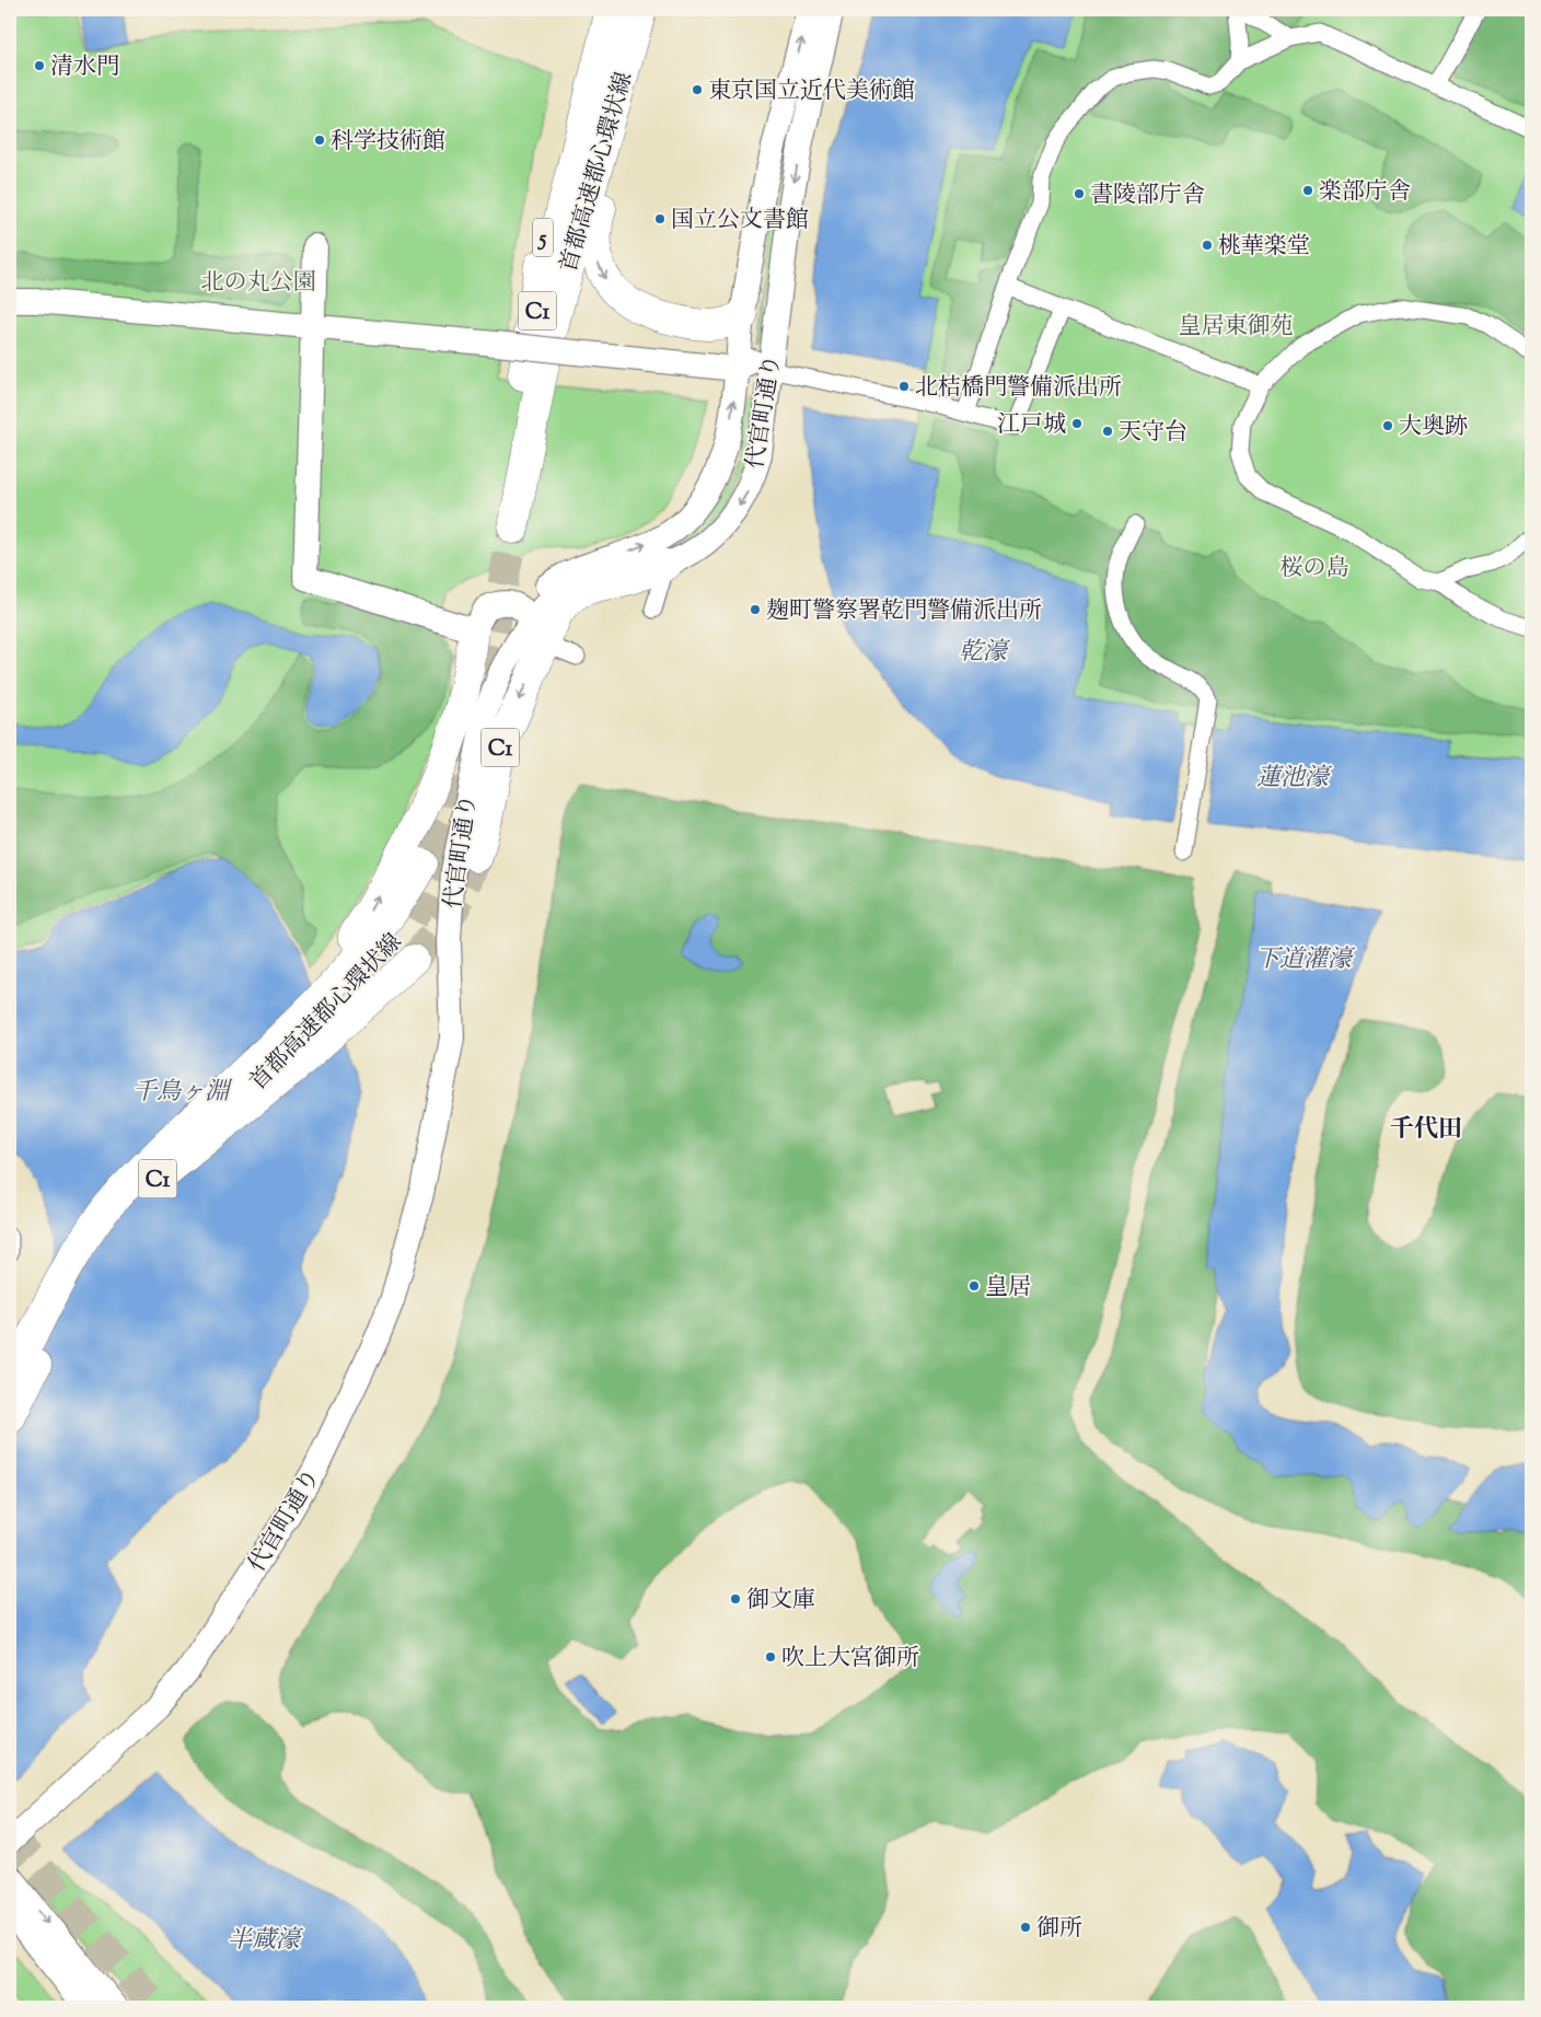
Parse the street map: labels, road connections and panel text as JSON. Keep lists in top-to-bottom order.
{
  "streets": {
    "highway": ["首都高速都心環状線", "5", "C1"],
    "street": ["代官町通り"]
  },
  "crossings": [
    ["首都高速都心環状線", "5"],
    ["首都高速都心環状線", "C1"],
    ["C1", "代官町通り"]
  ],
  "districts": ["千代田"],
  "water": [
    "乾濠",
    "蓮池濠",
    "下道灌濠",
    "千鳥ヶ淵",
    "半蔵濠"
  ],
  "parks": ["北の丸公園", "皇居東御苑", "桜の島"],
  "places": [
    "清水門",
    "東京国立近代美術館",
    "科学技術館",
    "楽部庁舎",
    "書陵部庁舎",
    "国立公文書館",
    "桃華楽堂",
    "北桔橋門警備派出所",
    "江戸城",
    "大奥跡",
    "天守台",
    "麹町警察署乾門警備派出所",
    "皇居",
    "御文庫",
    "吹上大宮御所",
    "御所"
  ]
}
